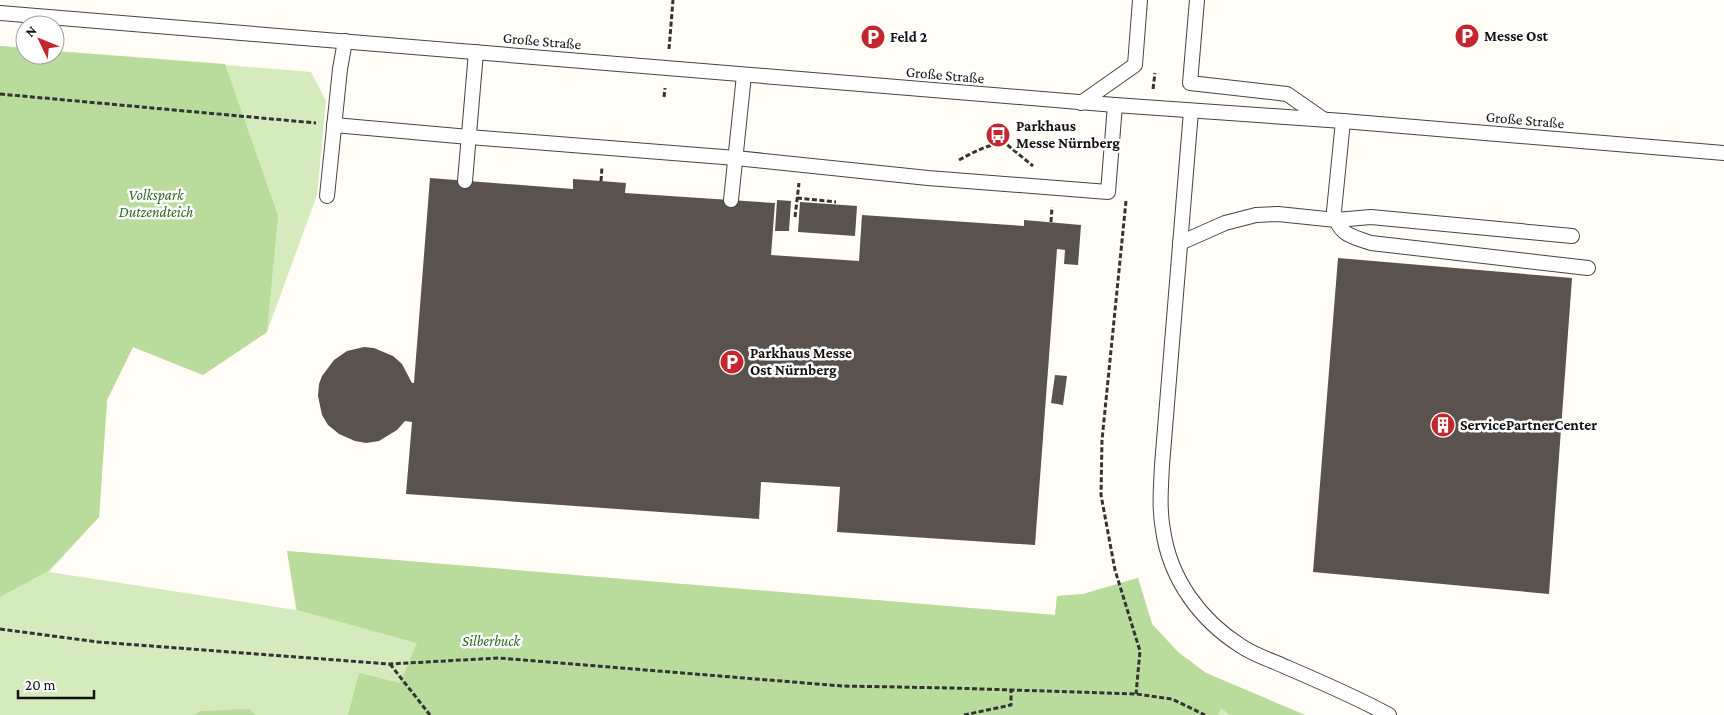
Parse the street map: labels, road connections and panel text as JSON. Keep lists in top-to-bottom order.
{
  "streets": {
    "lane": ["Große Straße"]
  },
  "parks": ["Volkspark Dutzendteich", "Silberbuck"],
  "places": {
    "parking": ["Messe Ost", "Feld 2", "Parkhaus Messe Ost Nürnberg"],
    "bus stop": ["Parkhaus Messe Nürnberg"],
    "building": ["ServicePartnerCenter"]
  },
  "scale_bar": "20 m",
  "north": "top left"
}
